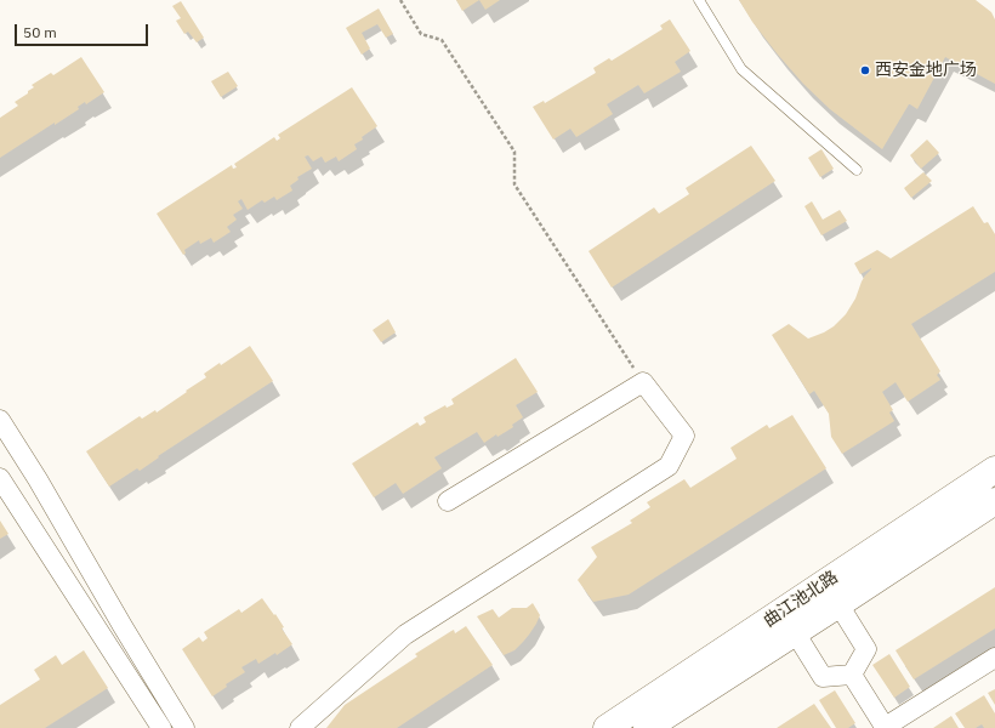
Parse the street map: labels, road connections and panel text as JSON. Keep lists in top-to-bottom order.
{
  "streets": {
    "main road": ["曲江池北路"]
  },
  "places": ["西安金地广场"],
  "scale_bar": "50 m"
}
